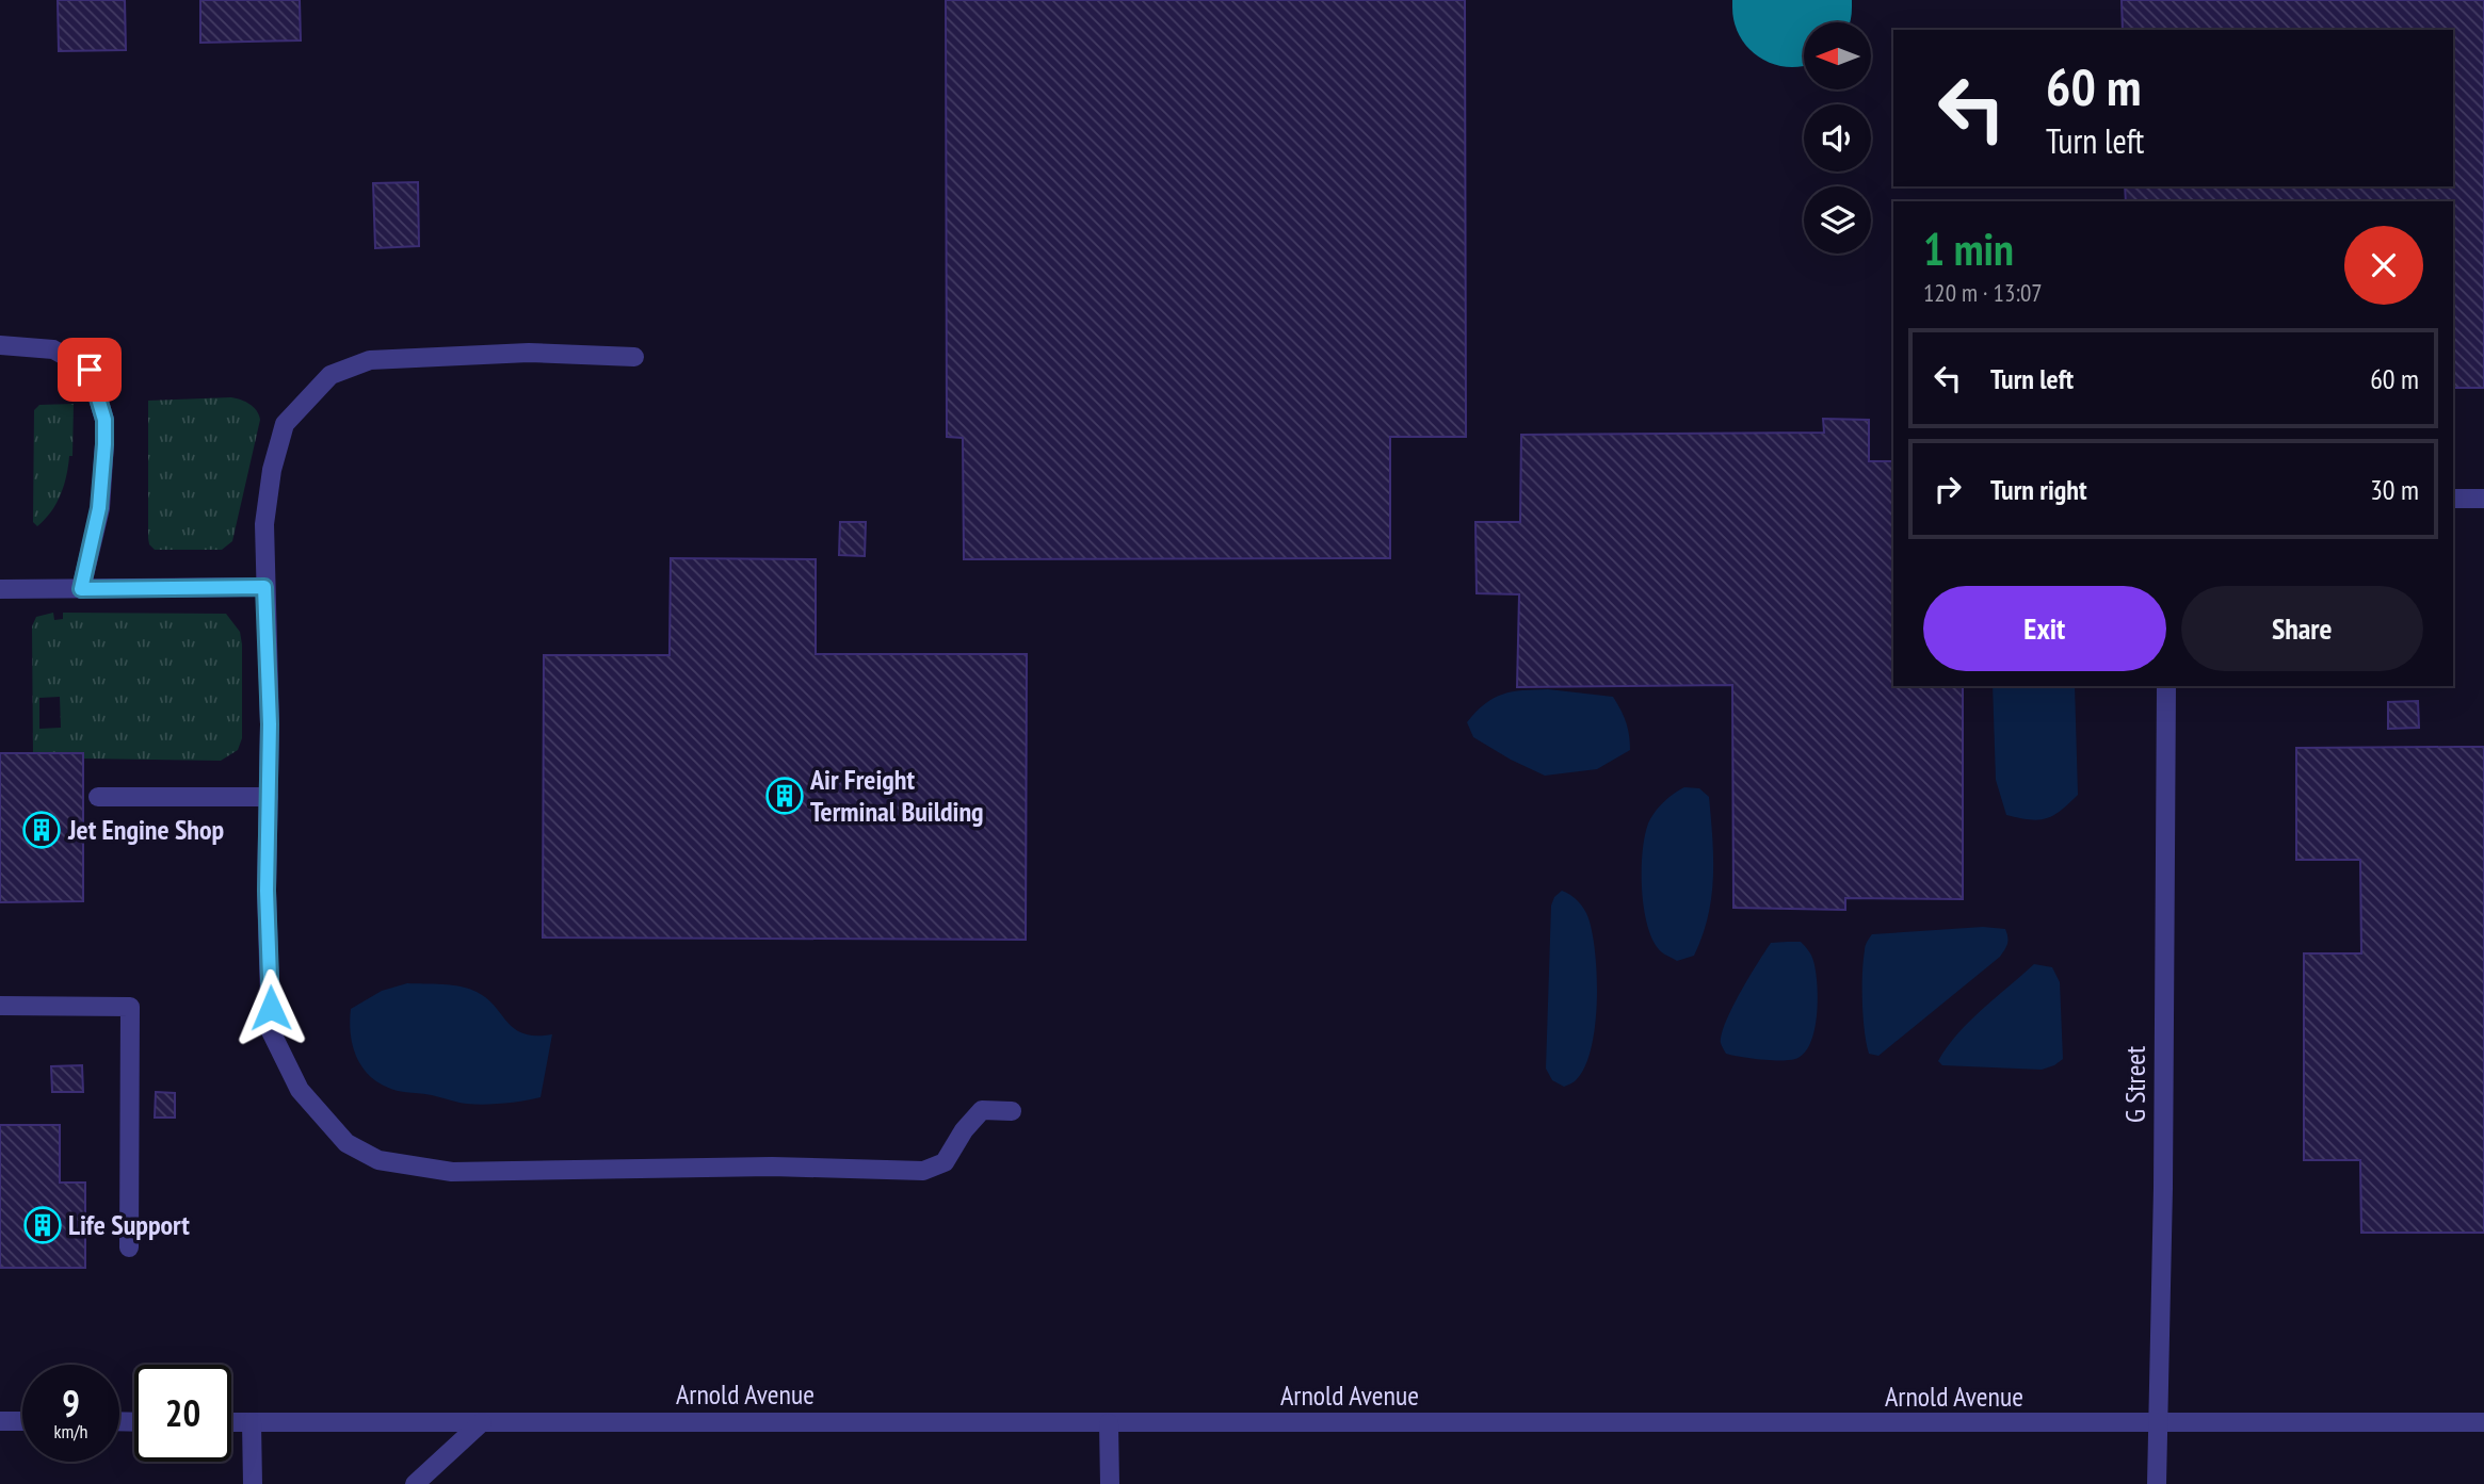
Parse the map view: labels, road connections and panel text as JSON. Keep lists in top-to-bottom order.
{
  "streets": {
    "street": ["G Street", "Arnold Avenue"]
  },
  "crossings": [
    ["G Street", "Arnold Avenue"]
  ],
  "places": {
    "building": ["Air Freight Terminal Building", "Jet Engine Shop", "Life Support"]
  },
  "north": "left",
  "page": {
    "turn": ["60 m", "Turn left"],
    "heading": ["1 min", "120 m · 13:07"],
    "list": [
      {
        "name": "Turn left",
        "value": "60 m"
      },
      {
        "name": "Turn right",
        "value": "30 m"
      }
    ],
    "buttons": ["Exit", "Share"],
    "speed": "9 km/h",
    "limit": "20"
  }
}
